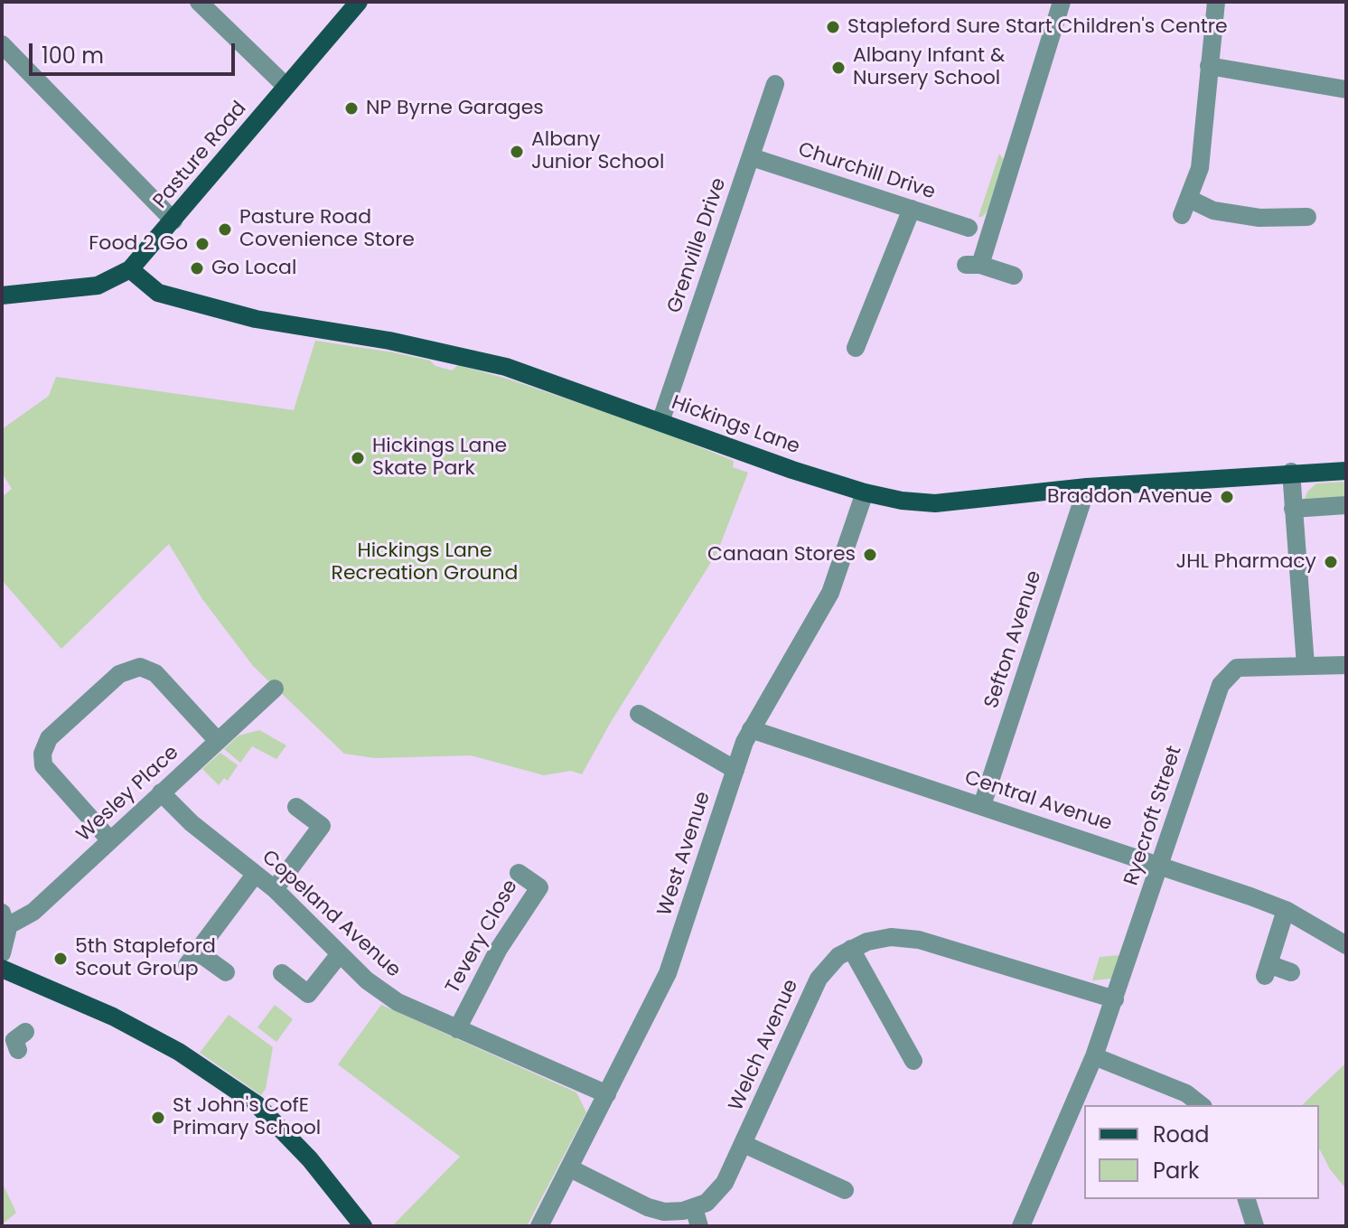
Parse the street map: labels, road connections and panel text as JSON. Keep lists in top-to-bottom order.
{
  "streets": {
    "main road": ["Pasture Road", "Hickings Lane"],
    "street": [
      "Churchill Drive",
      "Grenville Drive",
      "Sefton Avenue",
      "Wesley Place",
      "Central Avenue",
      "Ryecroft Street",
      "West Avenue",
      "Copeland Avenue",
      "Tevery Close",
      "Welch Avenue"
    ]
  },
  "crossings": [
    ["Pasture Road", "Hickings Lane"],
    ["Churchill Drive", "Grenville Drive"],
    ["Grenville Drive", "Hickings Lane"],
    ["Hickings Lane", "Sefton Avenue"],
    ["Hickings Lane", "West Avenue"],
    ["Sefton Avenue", "Central Avenue"],
    ["Wesley Place", "Copeland Avenue"],
    ["Central Avenue", "Ryecroft Street"],
    ["Central Avenue", "West Avenue"],
    ["Ryecroft Street", "Welch Avenue"],
    ["West Avenue", "Copeland Avenue"],
    ["West Avenue", "Welch Avenue"],
    ["Copeland Avenue", "Tevery Close"]
  ],
  "parks": ["Hickings Lane Recreation Ground"],
  "places": [
    "Stapleford Sure Start Children's Centre",
    "Albany Infant & Nursery School",
    "NP Byrne Garages",
    "Albany Junior School",
    "Pasture Road Covenience Store",
    "Food 2 Go",
    "Go Local",
    "Hickings Lane Skate Park",
    "Braddon Avenue",
    "Canaan Stores",
    "JHL Pharmacy",
    "5th Stapleford Scout Group",
    "St John's CofE Primary School"
  ],
  "legend": ["Road", "Park"],
  "scale_bar": "100 m"
}
